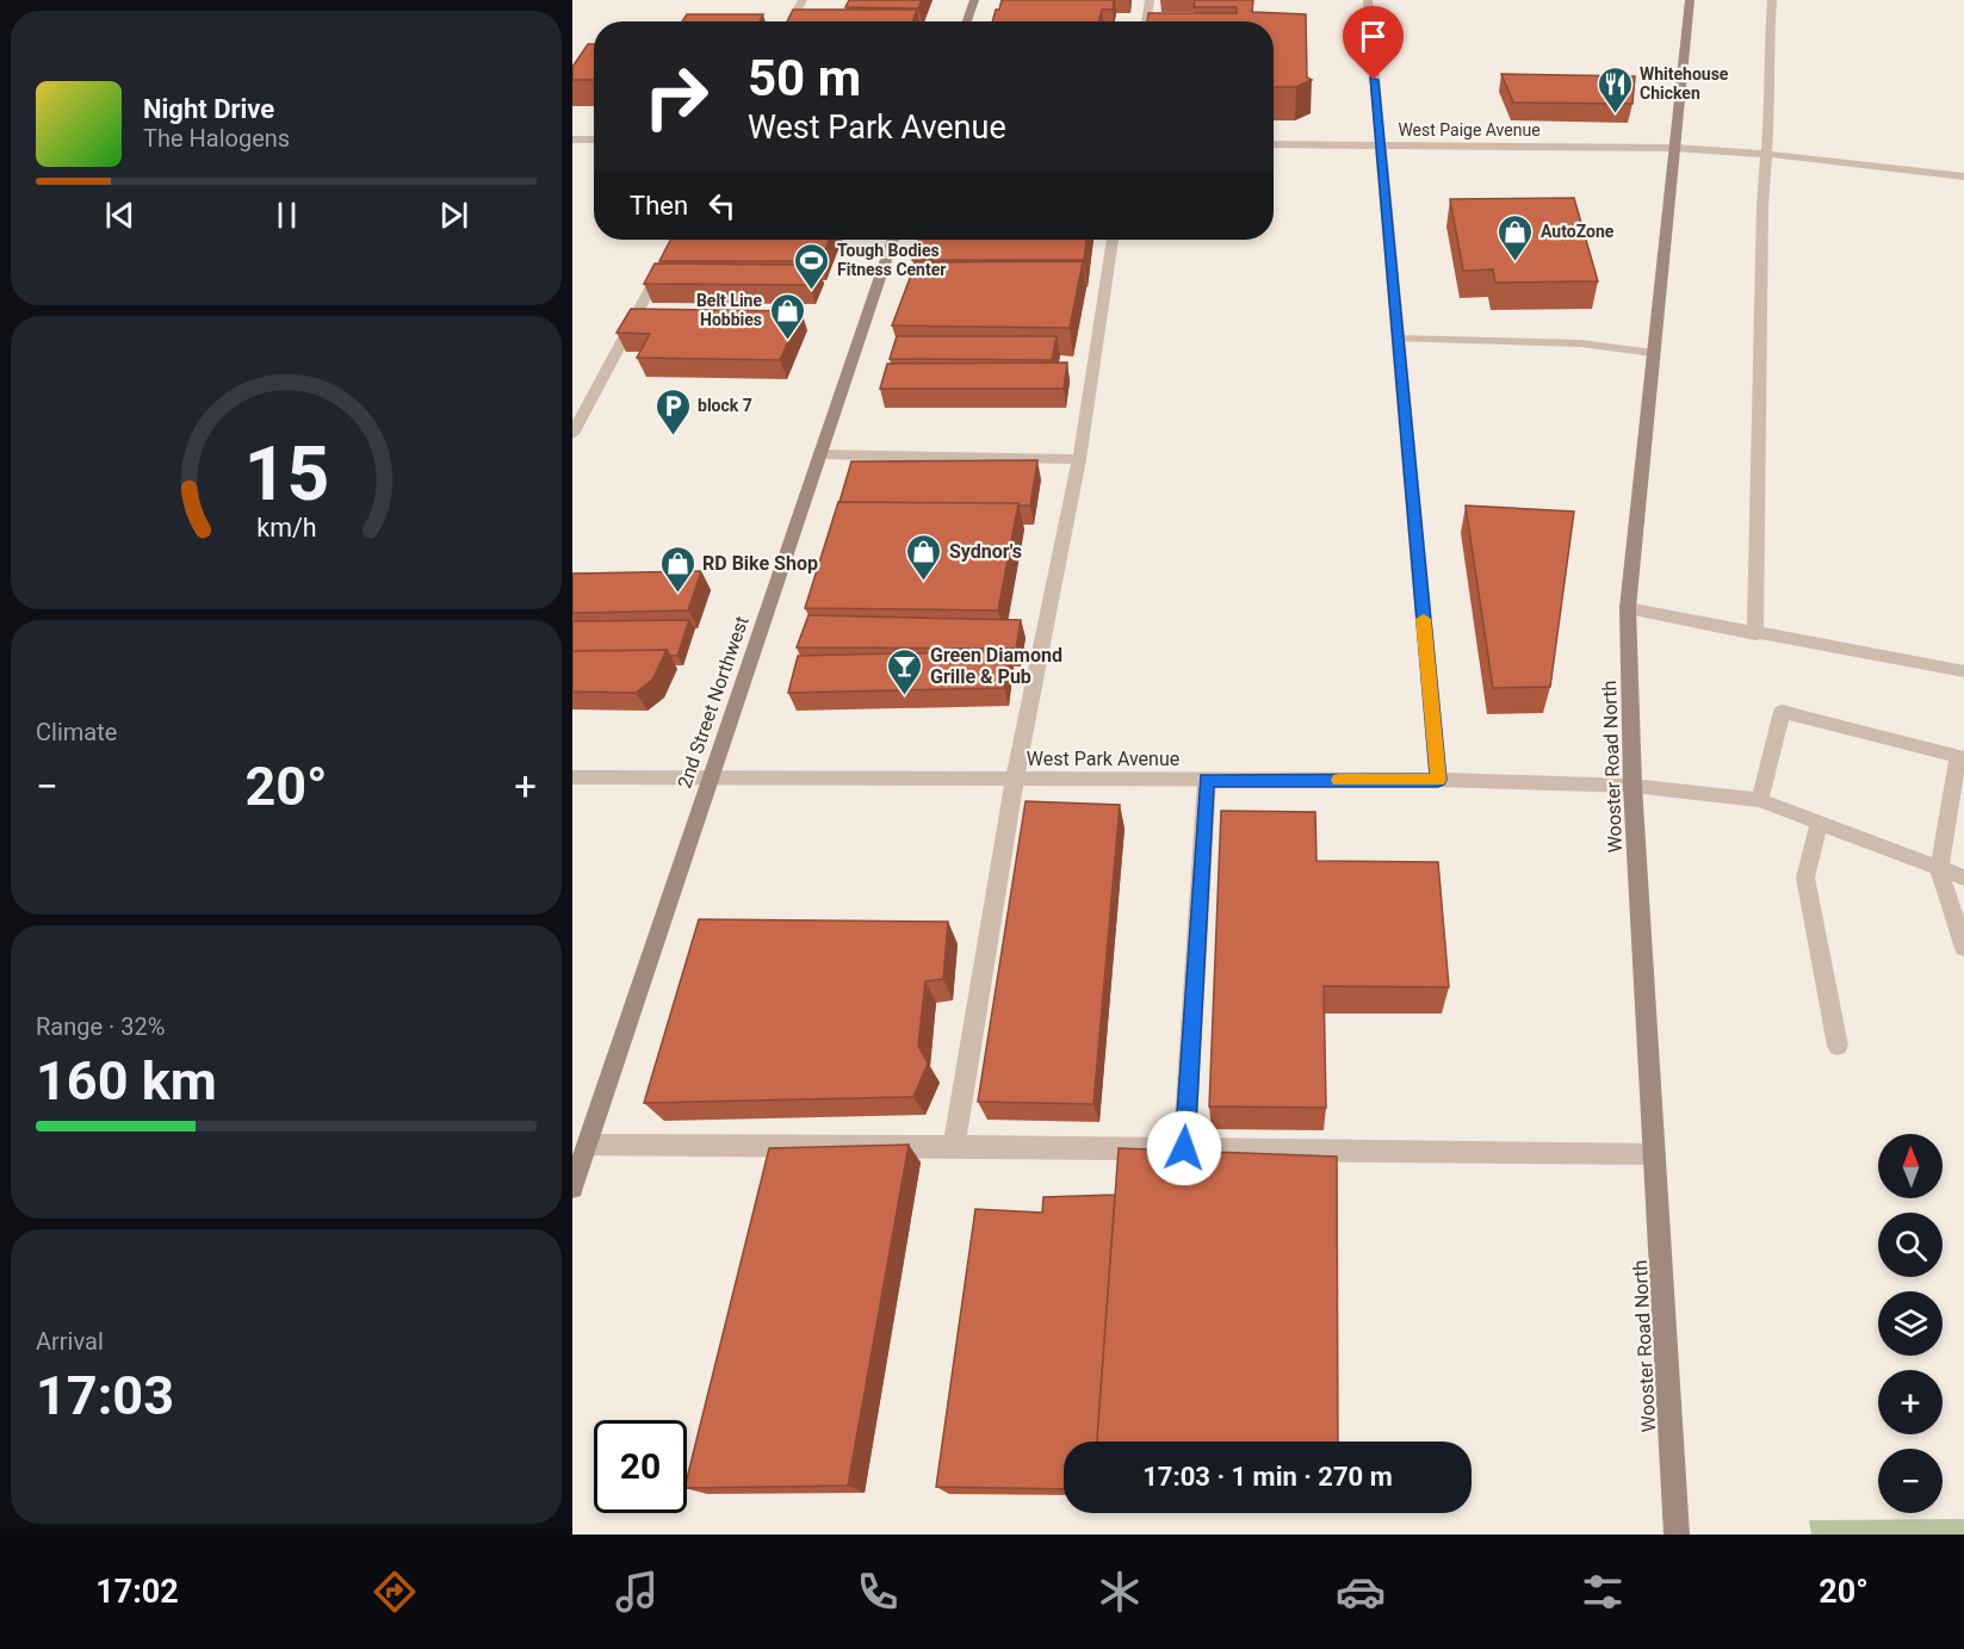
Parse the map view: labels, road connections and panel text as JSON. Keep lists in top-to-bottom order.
{
  "streets": {
    "main road": ["2nd Street Northwest", "Wooster Road North"],
    "street": ["West Paige Avenue", "West Park Avenue"]
  },
  "crossings": [
    ["West Paige Avenue", "Wooster Road North"],
    ["2nd Street Northwest", "West Park Avenue"],
    ["West Park Avenue", "Wooster Road North"]
  ],
  "places": {
    "restaurant": ["Whitehouse Chicken"],
    "shop": [
      "AutoZone",
      "Belt Line Hobbies",
      "Sydnor's",
      "RD Bike Shop"
    ],
    "sports": ["Tough Bodies Fitness Center"],
    "parking": ["block 7"],
    "bar": ["Green Diamond Grille & Pub"]
  },
  "north": "top",
  "page": {
    "turn": ["50 m", "West Park Avenue"],
    "song": ["Night Drive", "The Halogens"],
    "then": "Then",
    "tile": [
      "Climate",
      ["Range · 32%", "160 km"],
      ["Arrival", "17:03"]
    ],
    "heat": ["−", "20°", "+"],
    "map_buttons": ["+", "−"],
    "limit": "20",
    "trip": "17:03 · 1 min · 270 m",
    "tabs": ["17:02", "20°"],
    "gauge": ["15", "km/h"]
  }
}
